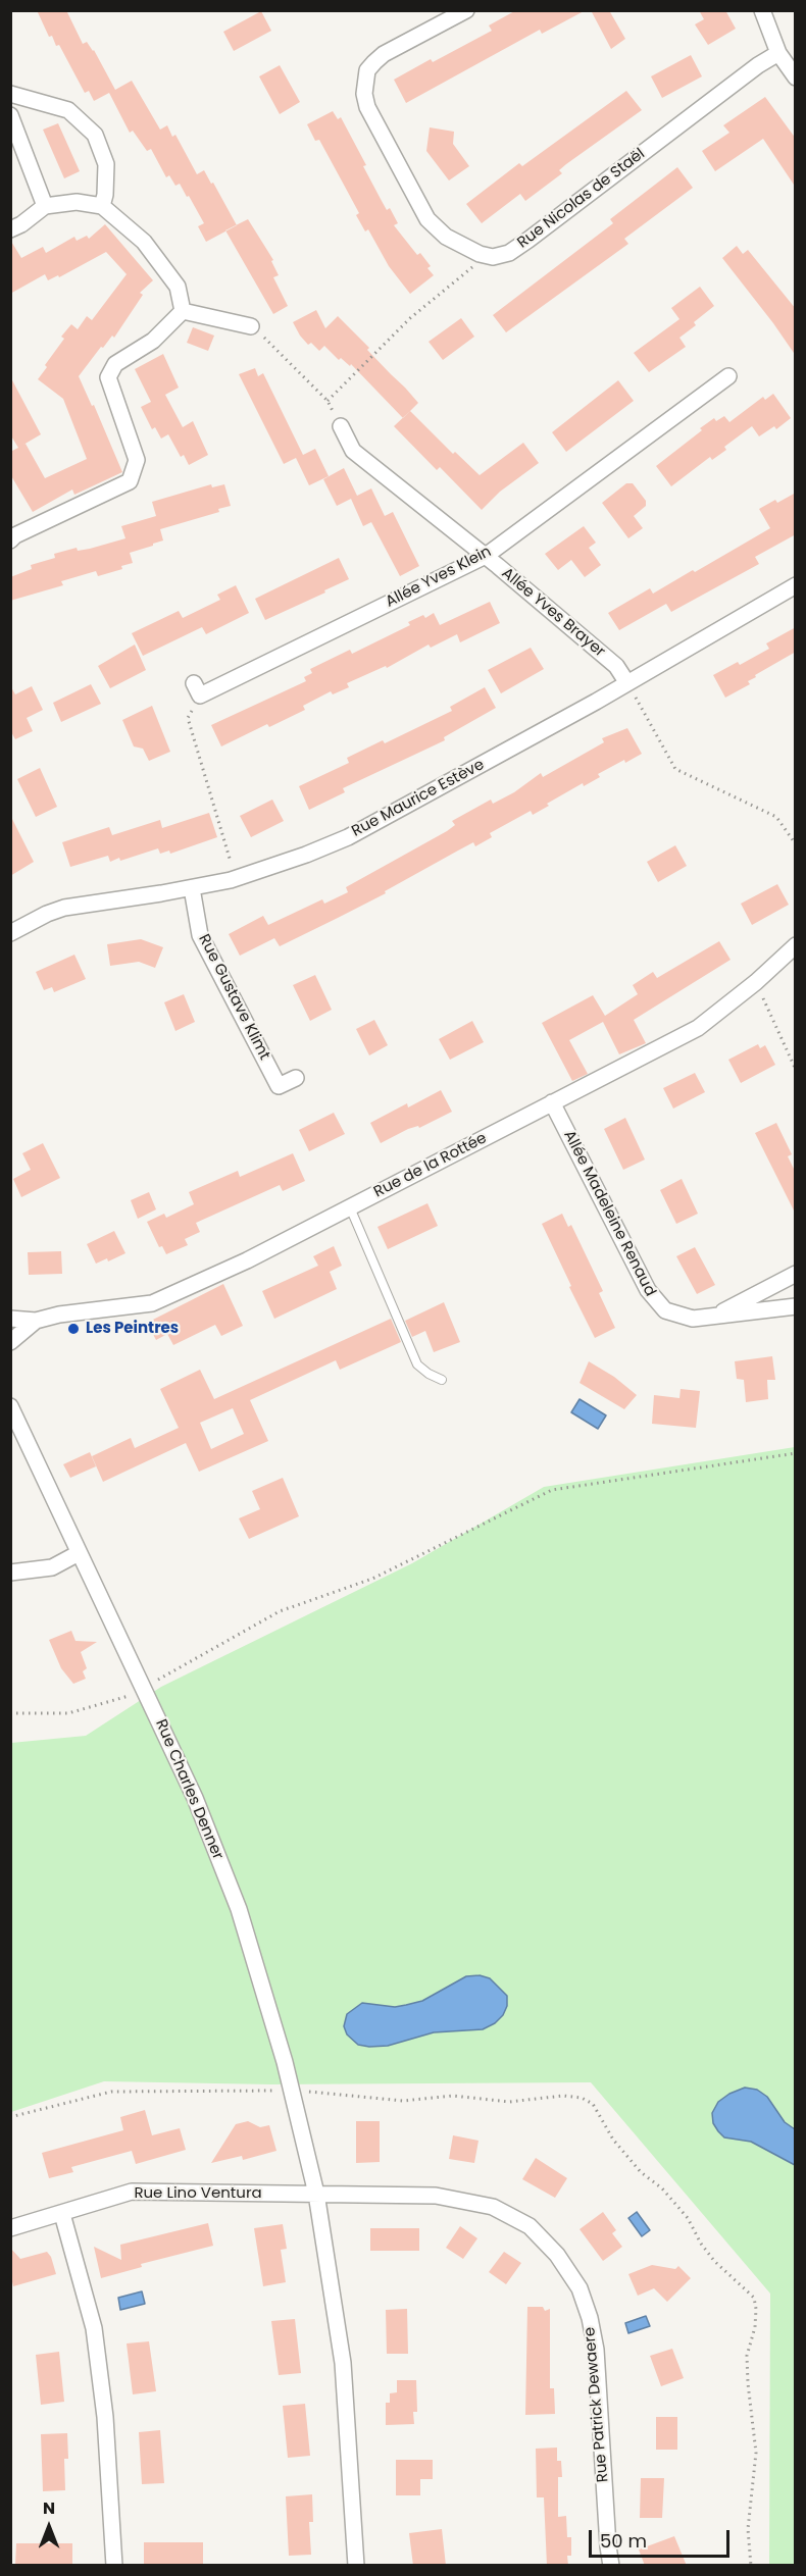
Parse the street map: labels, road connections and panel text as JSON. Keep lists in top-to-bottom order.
{
  "streets": {
    "street": [
      "Rue Nicolas de Staël",
      "Allée Yves Klein",
      "Allée Yves Brayer",
      "Rue Maurice Estève",
      "Rue Gustave Klimt",
      "Rue de la Rottée",
      "Allée Madeleine Renaud",
      "Rue Charles Denner",
      "Rue Lino Ventura",
      "Rue Patrick Dewaere"
    ]
  },
  "crossings": [
    ["Allée Yves Klein", "Allée Yves Brayer"],
    ["Allée Yves Brayer", "Rue Maurice Estève"],
    ["Rue Maurice Estève", "Rue Gustave Klimt"],
    ["Rue de la Rottée", "Allée Madeleine Renaud"],
    ["Rue Charles Denner", "Rue Lino Ventura"],
    ["Rue Charles Denner", "Rue Patrick Dewaere"],
    ["Rue Lino Ventura", "Rue Patrick Dewaere"]
  ],
  "places": ["Les Peintres"],
  "scale_bar": "50 m",
  "north": "top"
}
